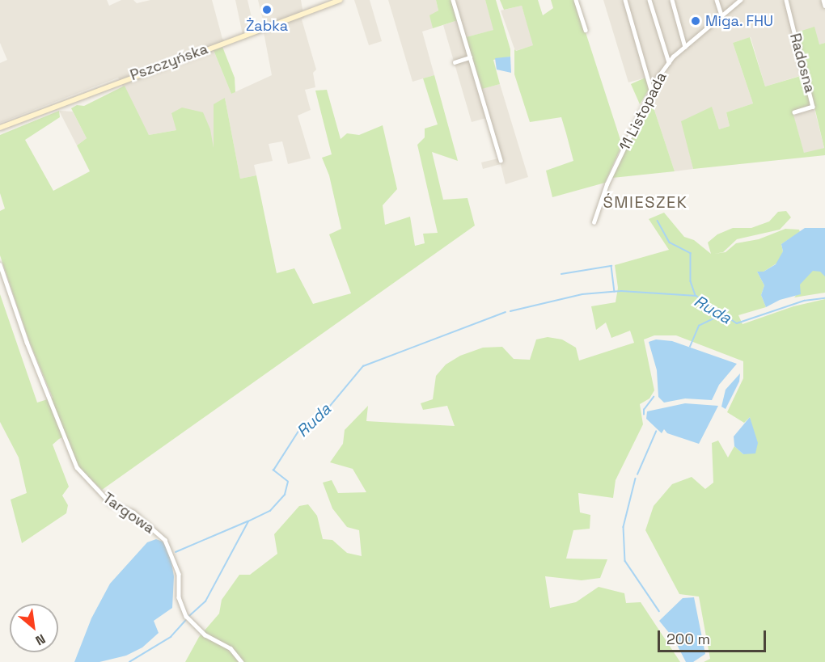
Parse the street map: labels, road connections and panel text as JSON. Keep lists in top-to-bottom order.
{
  "streets": {
    "main road": ["Pszczyńska"],
    "street": ["Radosna", "11 Listopada", "Targowa"]
  },
  "districts": ["ŚMIESZEK"],
  "water": ["Ruda"],
  "places": ["Żabka", "Miga. FHU"],
  "scale_bar": "200 m",
  "north": "bottom right"
}
